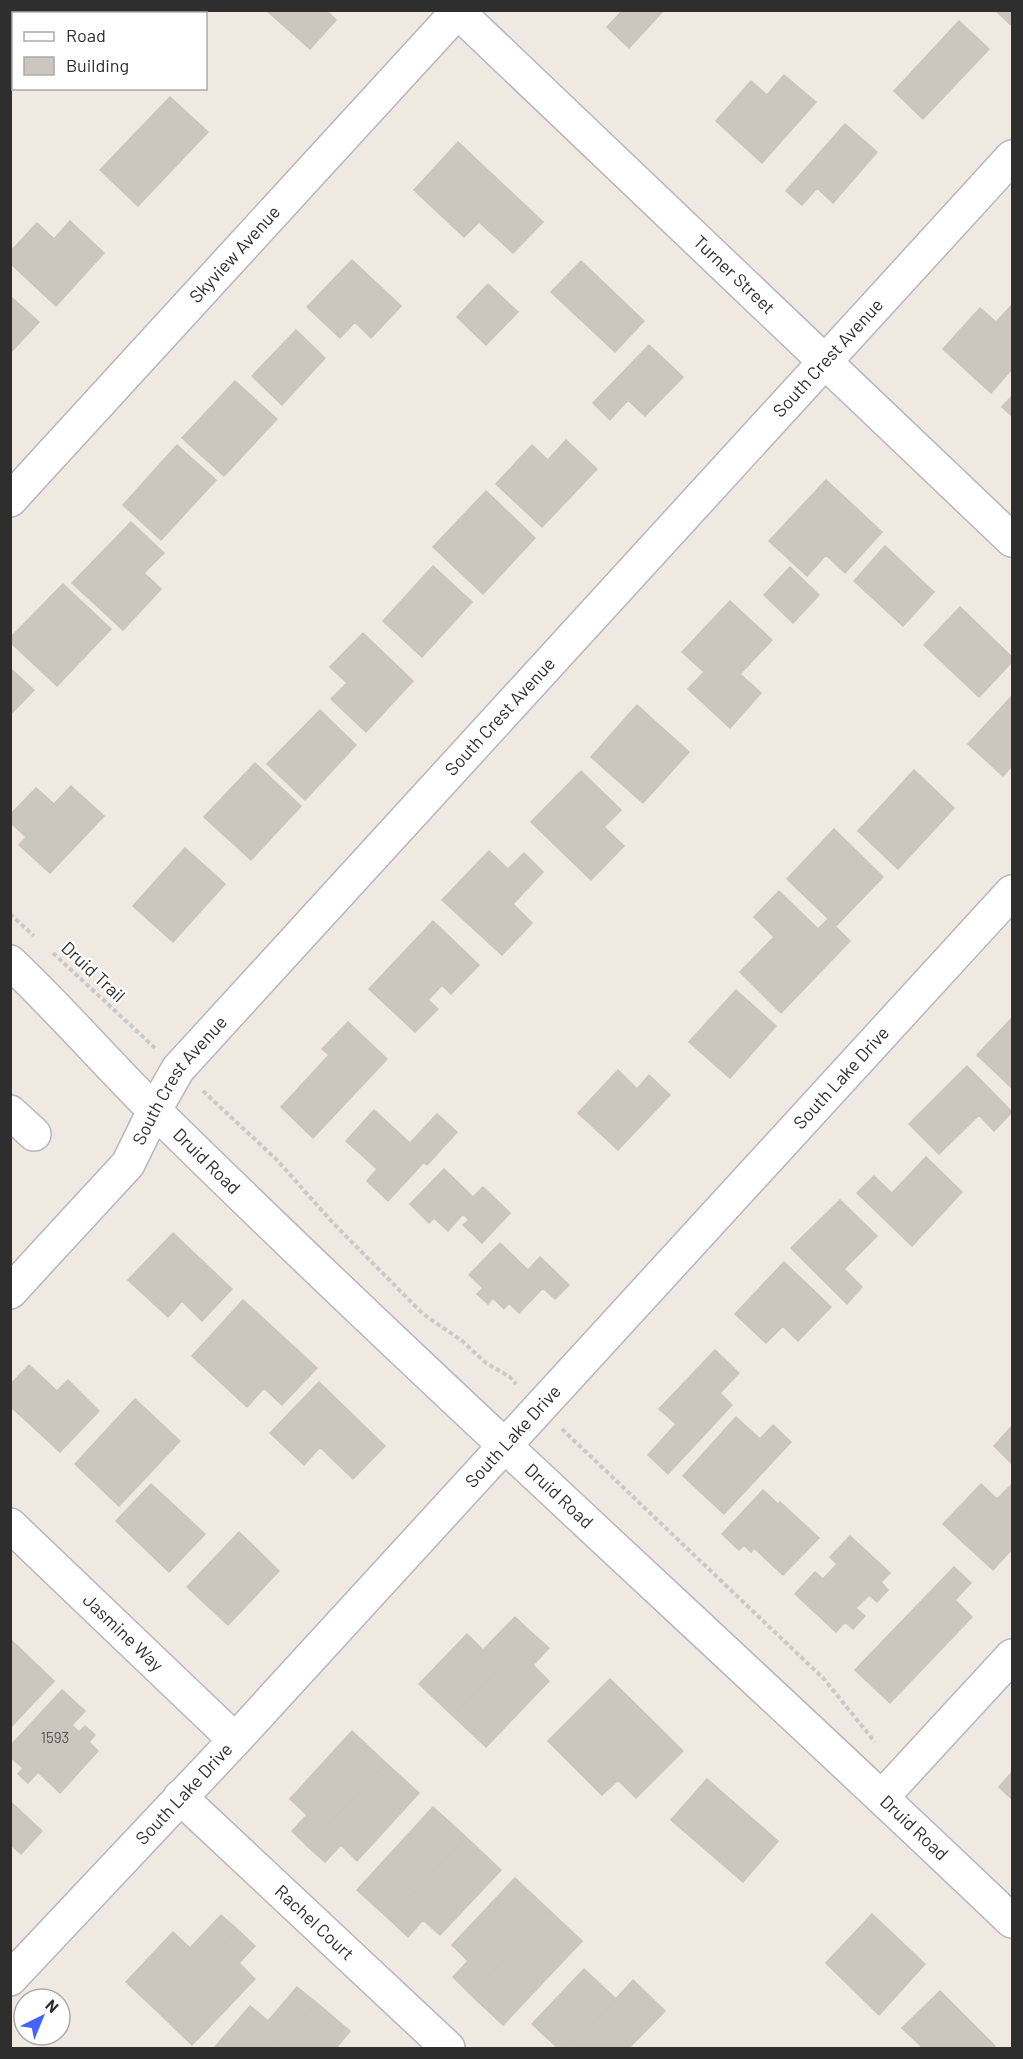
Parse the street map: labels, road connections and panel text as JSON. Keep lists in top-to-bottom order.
{
  "streets": {
    "street": [
      "Skyview Avenue",
      "Turner Street",
      "South Crest Avenue",
      "South Lake Drive",
      "Druid Road",
      "Jasmine Way",
      "Rachel Court"
    ],
    "path": ["Druid Trail"]
  },
  "crossings": [
    ["Skyview Avenue", "Turner Street"],
    ["Turner Street", "South Crest Avenue"],
    ["South Crest Avenue", "Druid Road"],
    ["South Lake Drive", "Druid Road"],
    ["South Lake Drive", "Jasmine Way"],
    ["South Lake Drive", "Rachel Court"]
  ],
  "house_numbers": ["1593"],
  "legend": ["Road", "Building"],
  "north": "top right"
}
